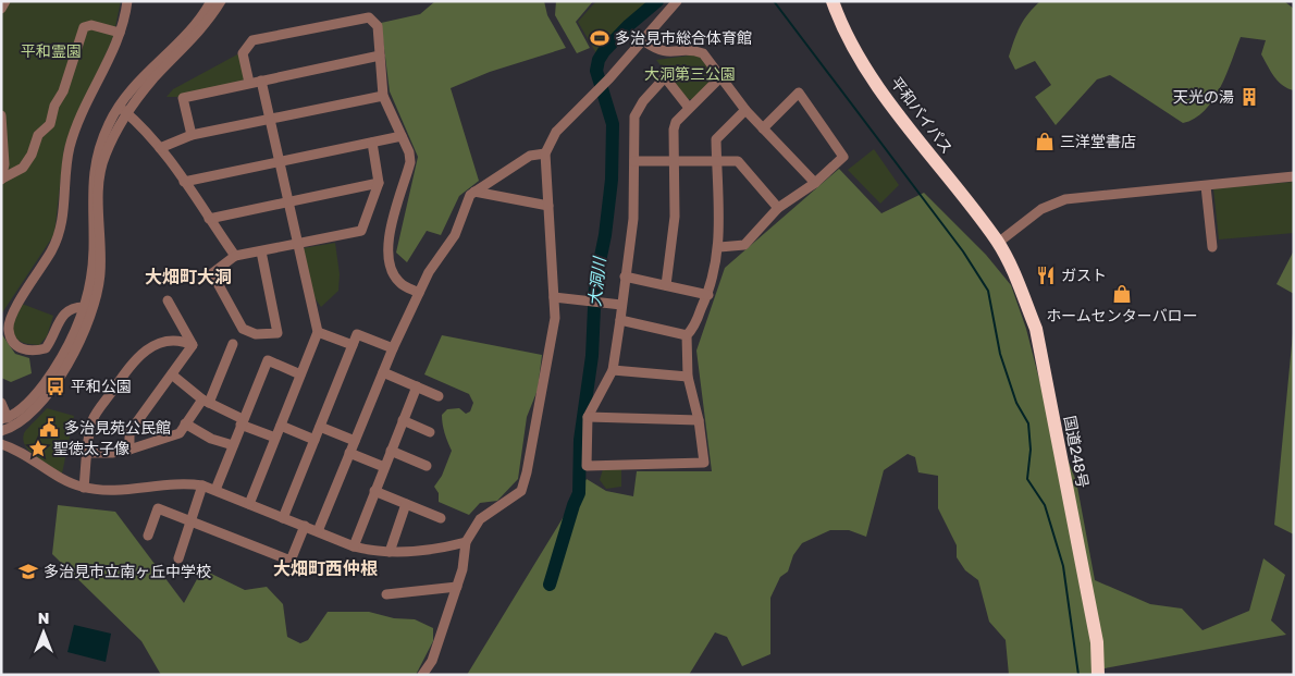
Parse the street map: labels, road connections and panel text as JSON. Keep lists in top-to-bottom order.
{
  "streets": {
    "highway": ["平和バイパス", "国道248号"]
  },
  "crossings": [
    ["平和バイパス", "国道248号"]
  ],
  "districts": ["大畑町大洞", "大畑町西仲根"],
  "water": ["大洞川"],
  "parks": ["平和霊園", "大洞第三公園"],
  "places": {
    "sports": ["多治見市総合体育館"],
    "building": ["天光の湯"],
    "shop": ["三洋堂書店", "ホームセンターバロー"],
    "restaurant": ["ガスト"],
    "bus stop": ["平和公園"],
    "public building": ["多治見苑公民館"],
    "place": ["聖徳太子像"],
    "school or university": ["多治見市立南ヶ丘中学校"]
  },
  "north": "top"
}
